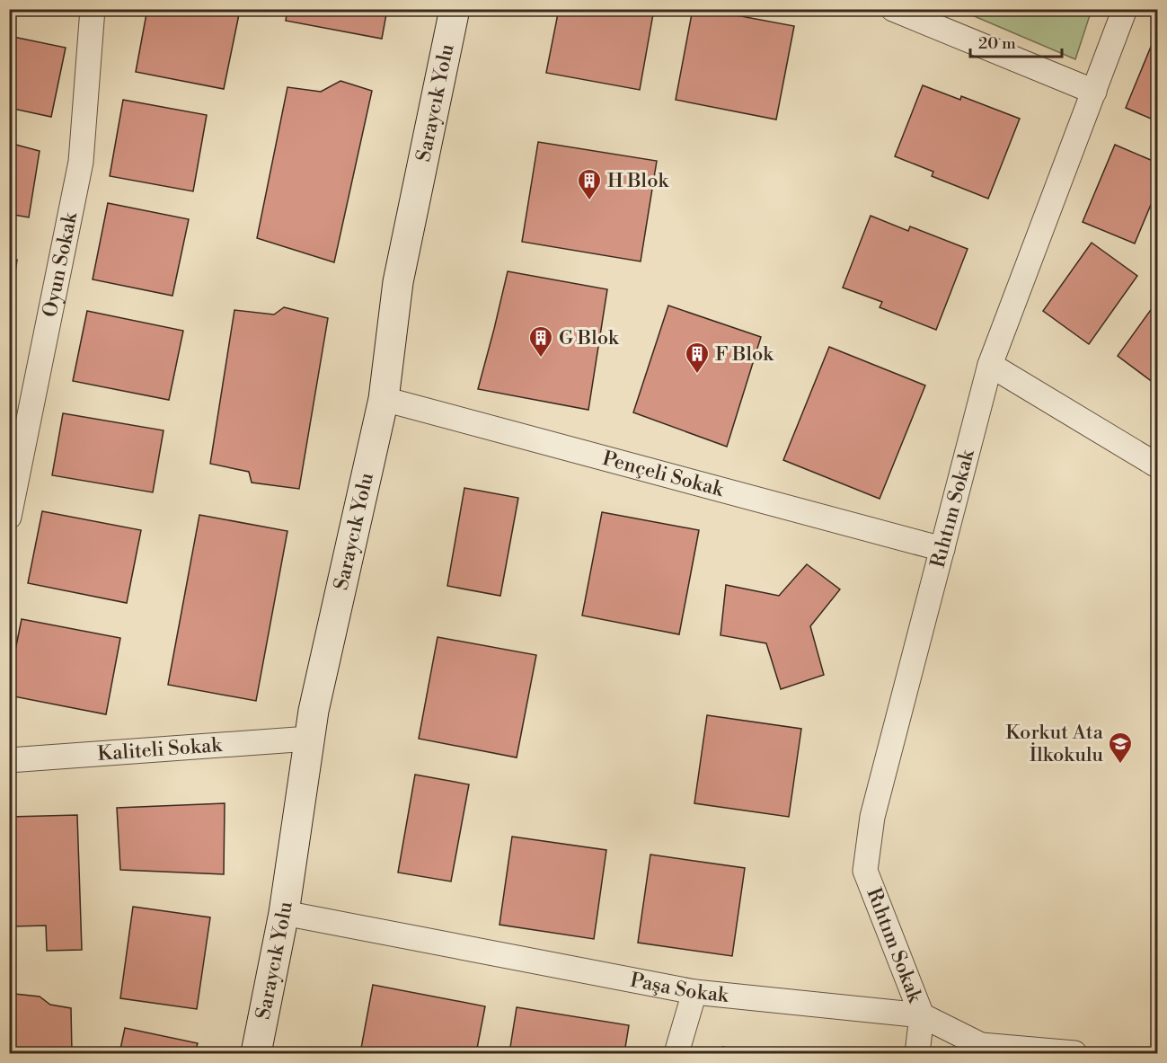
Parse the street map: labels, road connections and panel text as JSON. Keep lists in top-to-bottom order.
{
  "streets": {
    "main road": ["Saraycık Yolu"],
    "street": [
      "Oyun Sokak",
      "Pençeli Sokak",
      "Rıhtım Sokak",
      "Kaliteli Sokak",
      "Paşa Sokak"
    ]
  },
  "crossings": [
    ["Saraycık Yolu", "Pençeli Sokak"],
    ["Saraycık Yolu", "Kaliteli Sokak"],
    ["Saraycık Yolu", "Paşa Sokak"],
    ["Pençeli Sokak", "Rıhtım Sokak"],
    ["Rıhtım Sokak", "Paşa Sokak"]
  ],
  "places": {
    "building": ["H Blok", "G Blok", "F Blok"],
    "school or university": ["Korkut Ata İlkokulu"]
  },
  "scale_bar": "20 m"
}
